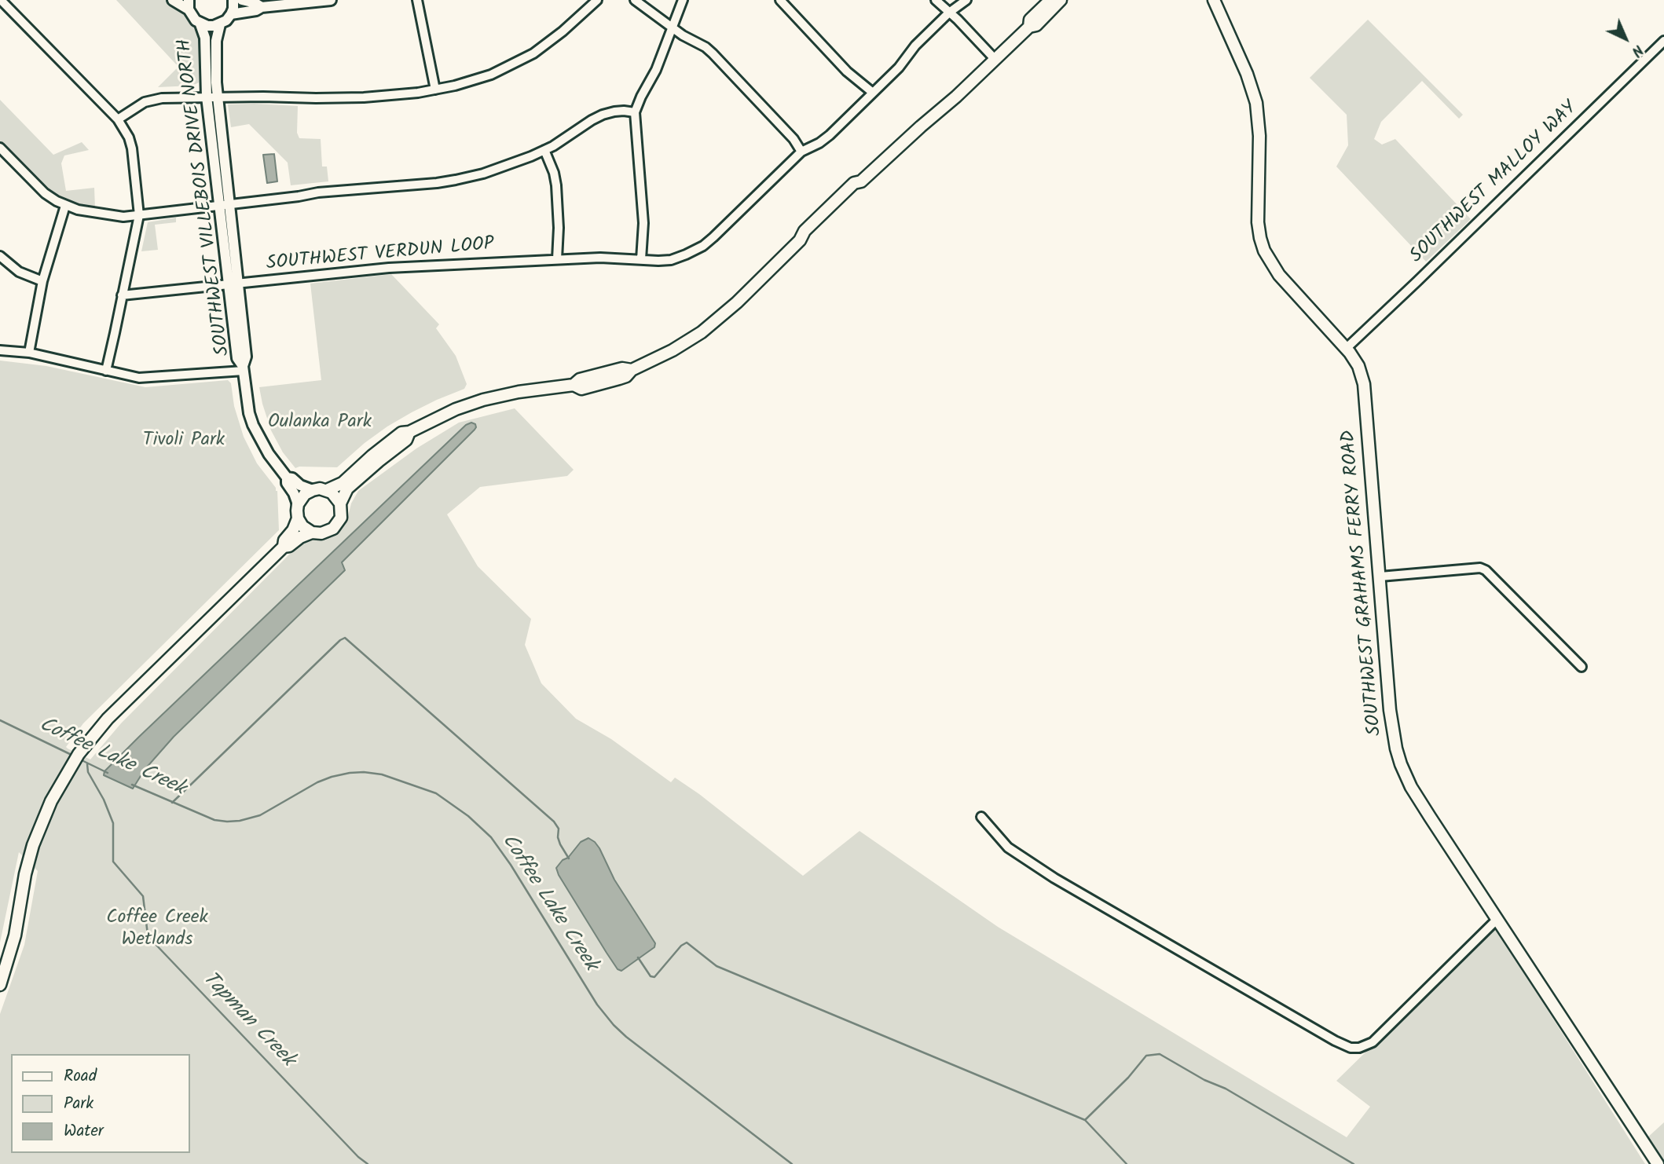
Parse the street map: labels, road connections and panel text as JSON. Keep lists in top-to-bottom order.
{
  "streets": {
    "main road": ["SOUTHWEST GRAHAMS FERRY ROAD"],
    "street": ["SOUTHWEST MALLOY WAY", "SOUTHWEST VILLEBOIS DRIVE NORTH", "SOUTHWEST VERDUN LOOP"]
  },
  "crossings": [
    ["SOUTHWEST MALLOY WAY", "SOUTHWEST GRAHAMS FERRY ROAD"],
    ["SOUTHWEST VILLEBOIS DRIVE NORTH", "SOUTHWEST VERDUN LOOP"]
  ],
  "water": ["Coffee Lake Creek", "Tapman Creek"],
  "parks": ["Oulanka Park", "Tivoli Park", "Coffee Creek Wetlands"],
  "legend": ["Road", "Park", "Water"],
  "north": "bottom right"
}
